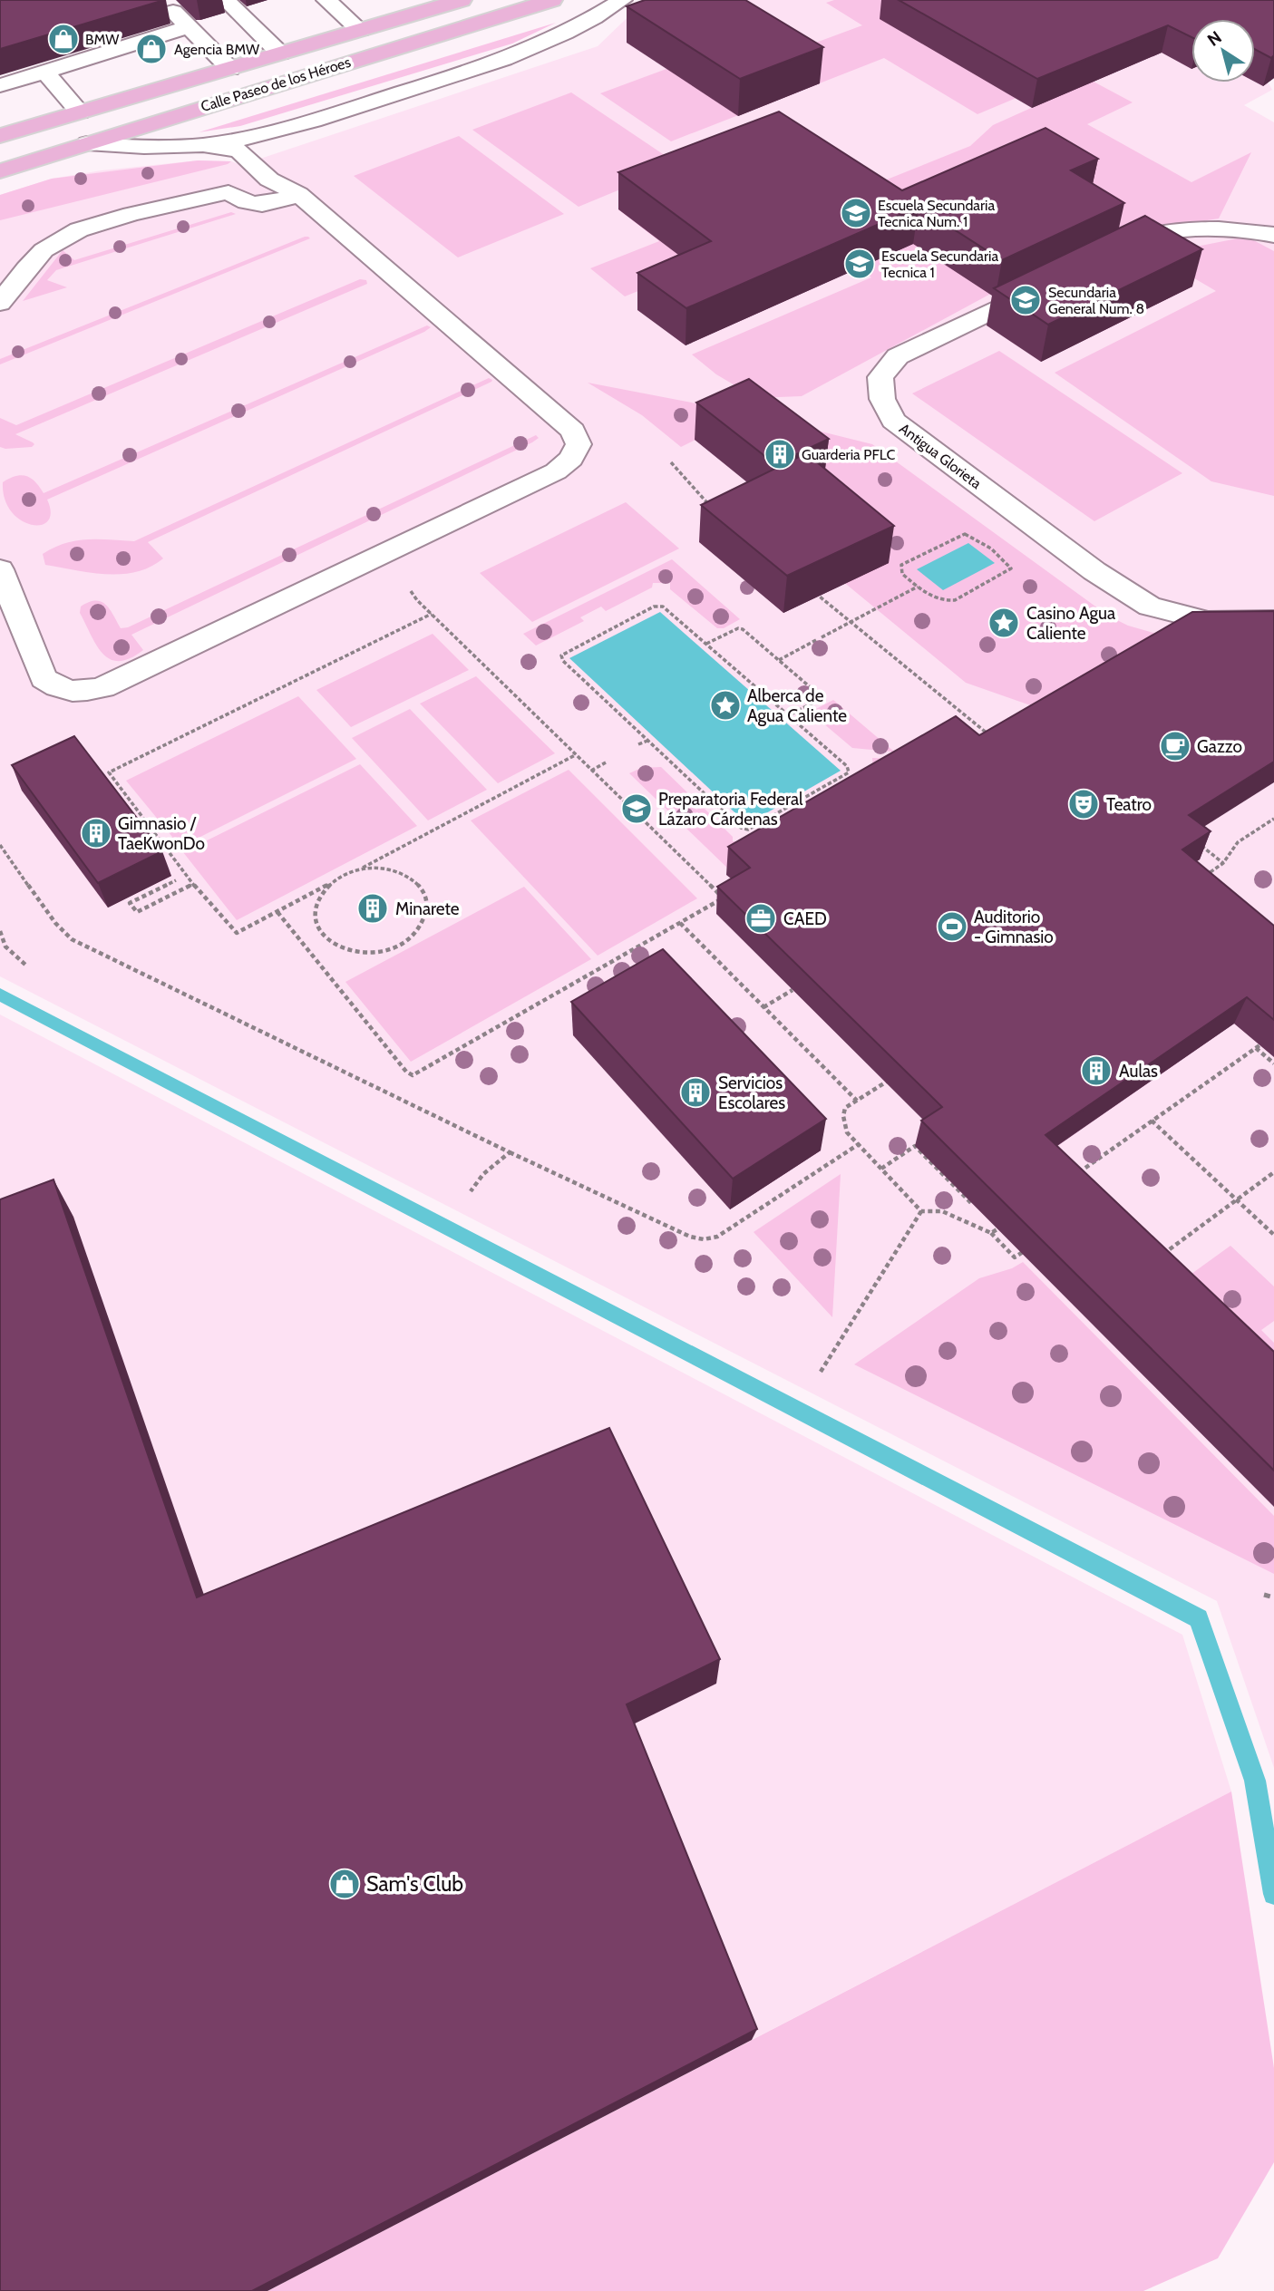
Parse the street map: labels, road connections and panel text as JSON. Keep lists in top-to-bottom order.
{
  "streets": {
    "main road": ["Calle Paseo de los Héroes"],
    "street": ["Antigua Glorieta"]
  },
  "places": {
    "shop": ["BMW", "Agencia BMW", "Sam's Club"],
    "school or university": [
      "Escuela Secundaria Tecnica Num. 1",
      "Escuela Secundaria Tecnica 1",
      "Secundaria General Num. 8",
      "Preparatoria Federal Lázaro Cárdenas"
    ],
    "building": [
      "Guarderia PFLC",
      "Gimnasio / TaeKwonDo",
      "Minarete",
      "Aulas",
      "Servicios Escolares"
    ],
    "place": ["Casino Agua Caliente", "Alberca de Agua Caliente"],
    "cafe": ["Gazzo"],
    "theatre": ["Teatro"],
    "office": ["CAED"],
    "sports": ["Auditorio - Gimnasio"]
  },
  "north": "top left"
}
